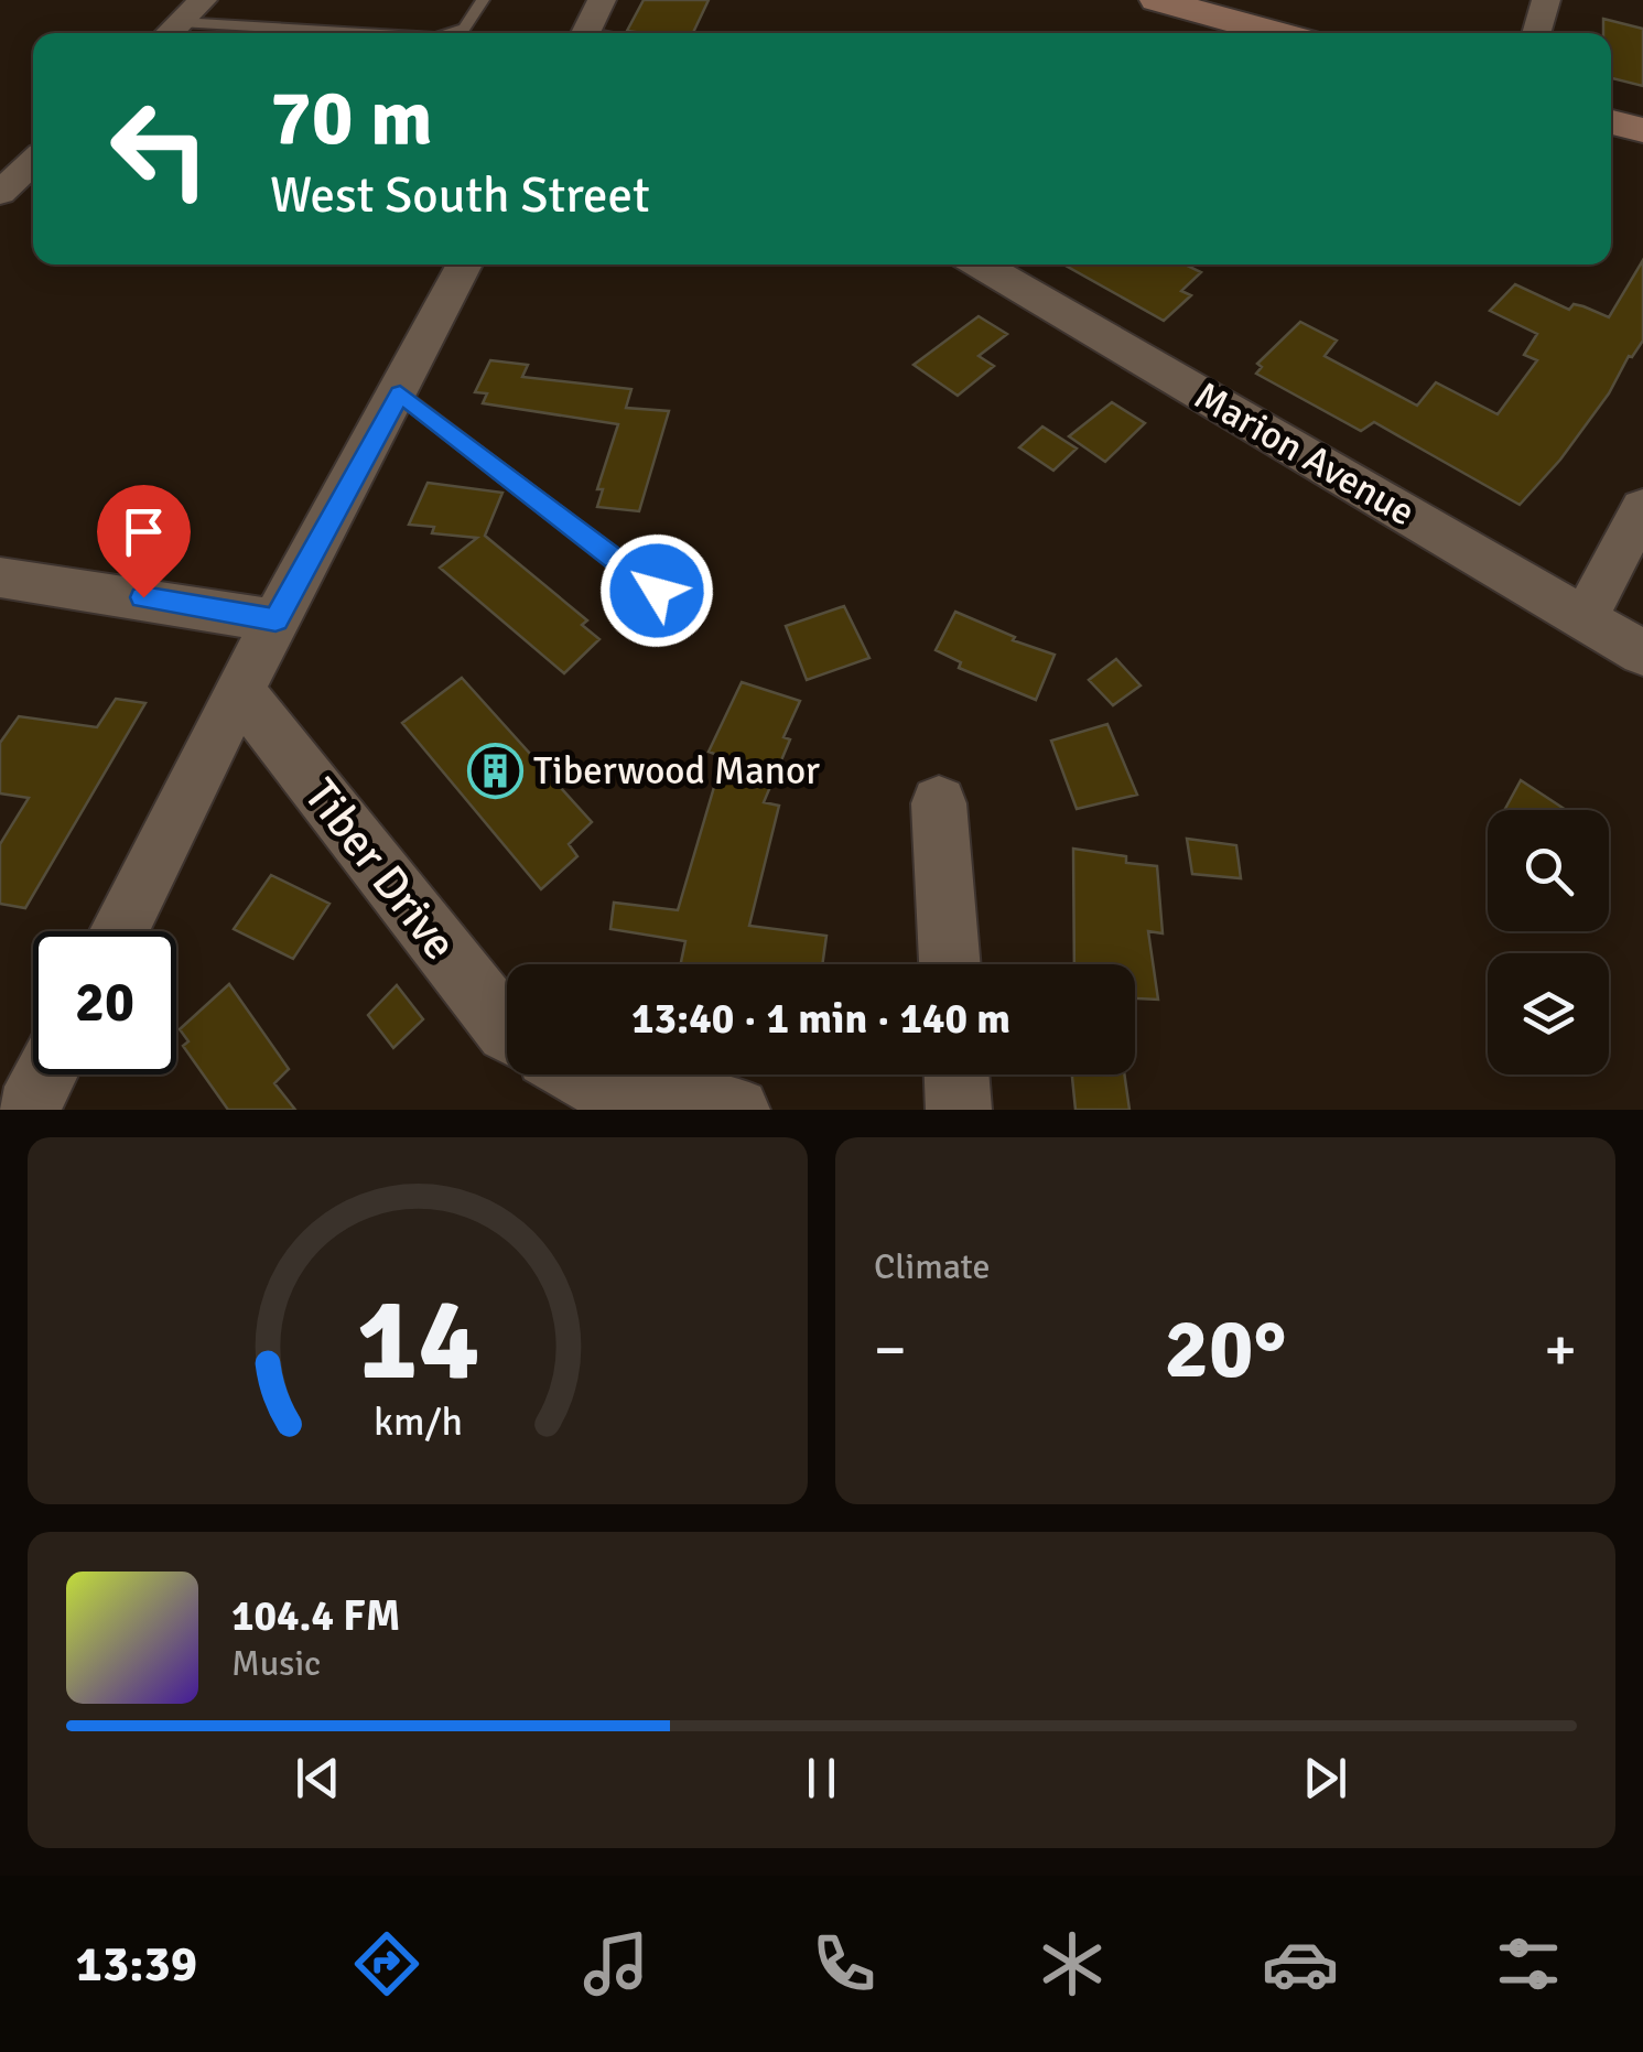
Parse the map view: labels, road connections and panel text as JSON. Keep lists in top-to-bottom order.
{
  "streets": {
    "street": ["Marion Avenue", "Tiber Drive"]
  },
  "places": {
    "building": ["Tiberwood Manor"]
  },
  "page": {
    "turn": ["70 m", "West South Street"],
    "limit": "20",
    "trip": "13:40 · 1 min · 140 m",
    "tile": "Climate",
    "heat": ["−", "20°", "+"],
    "song": ["104.4 FM", "Music"],
    "tabs": "13:39",
    "gauge": ["14", "km/h"]
  }
}
